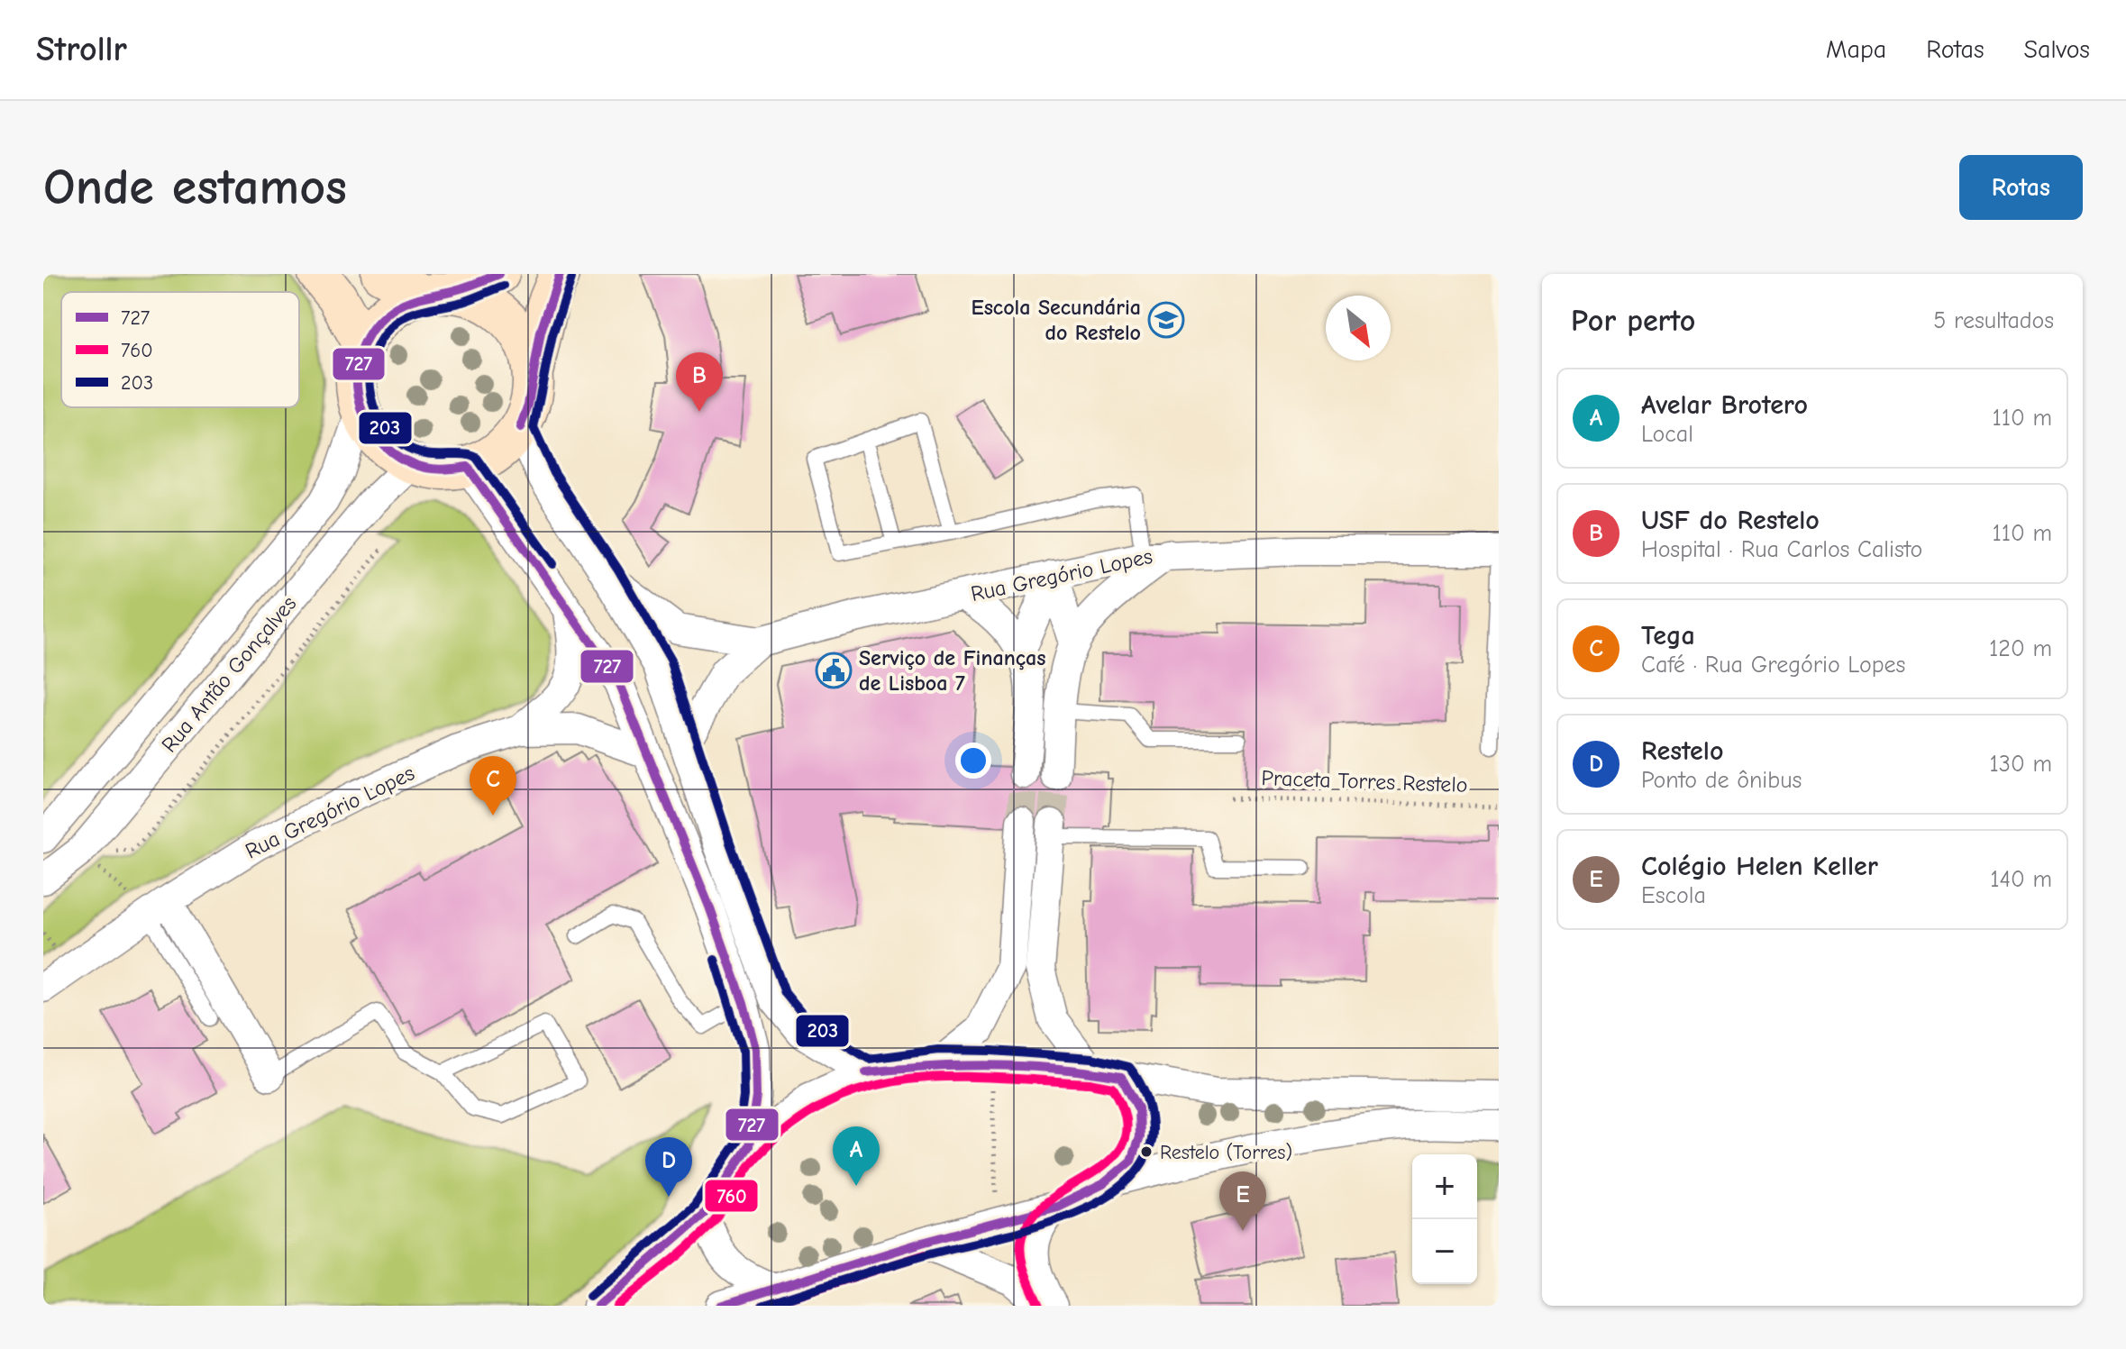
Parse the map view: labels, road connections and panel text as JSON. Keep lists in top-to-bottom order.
{
  "streets": {
    "street": ["Rua Gregório Lopes", "Rua Antão Gonçalves"],
    "path": ["Praceta Torres Restelo"]
  },
  "places": {
    "school or university": ["Escola Secundária do Restelo"],
    "public building": ["Serviço de Finanças de Lisboa 7"],
    "other": ["Restelo (Torres)"]
  },
  "lines": ["transit line 727", "transit line 203", "transit line 760"],
  "legend": ["727", "760", "203"],
  "north": "bottom right",
  "page": {
    "header": "Strollr",
    "nav": ["Mapa", "Rotas", "Salvos"],
    "buttons": "Rotas",
    "title": "Onde estamos",
    "heading": ["Por perto", "5 resultados"],
    "pins": [
      "B",
      "C",
      "A",
      "D",
      "E"
    ],
    "list": [
      {
        "mark": "A",
        "name": "Avelar Brotero",
        "note": "Local",
        "value": "110 m"
      },
      {
        "mark": "B",
        "name": "USF do Restelo",
        "note": "Hospital · Rua Carlos Calisto",
        "value": "110 m"
      },
      {
        "mark": "C",
        "name": "Tega",
        "note": "Café · Rua Gregório Lopes",
        "value": "120 m"
      },
      {
        "mark": "D",
        "name": "Restelo",
        "note": "Ponto de ônibus",
        "value": "130 m"
      },
      {
        "mark": "E",
        "name": "Colégio Helen Keller",
        "note": "Escola",
        "value": "140 m"
      }
    ],
    "map_buttons": ["+", "−"]
  }
}
